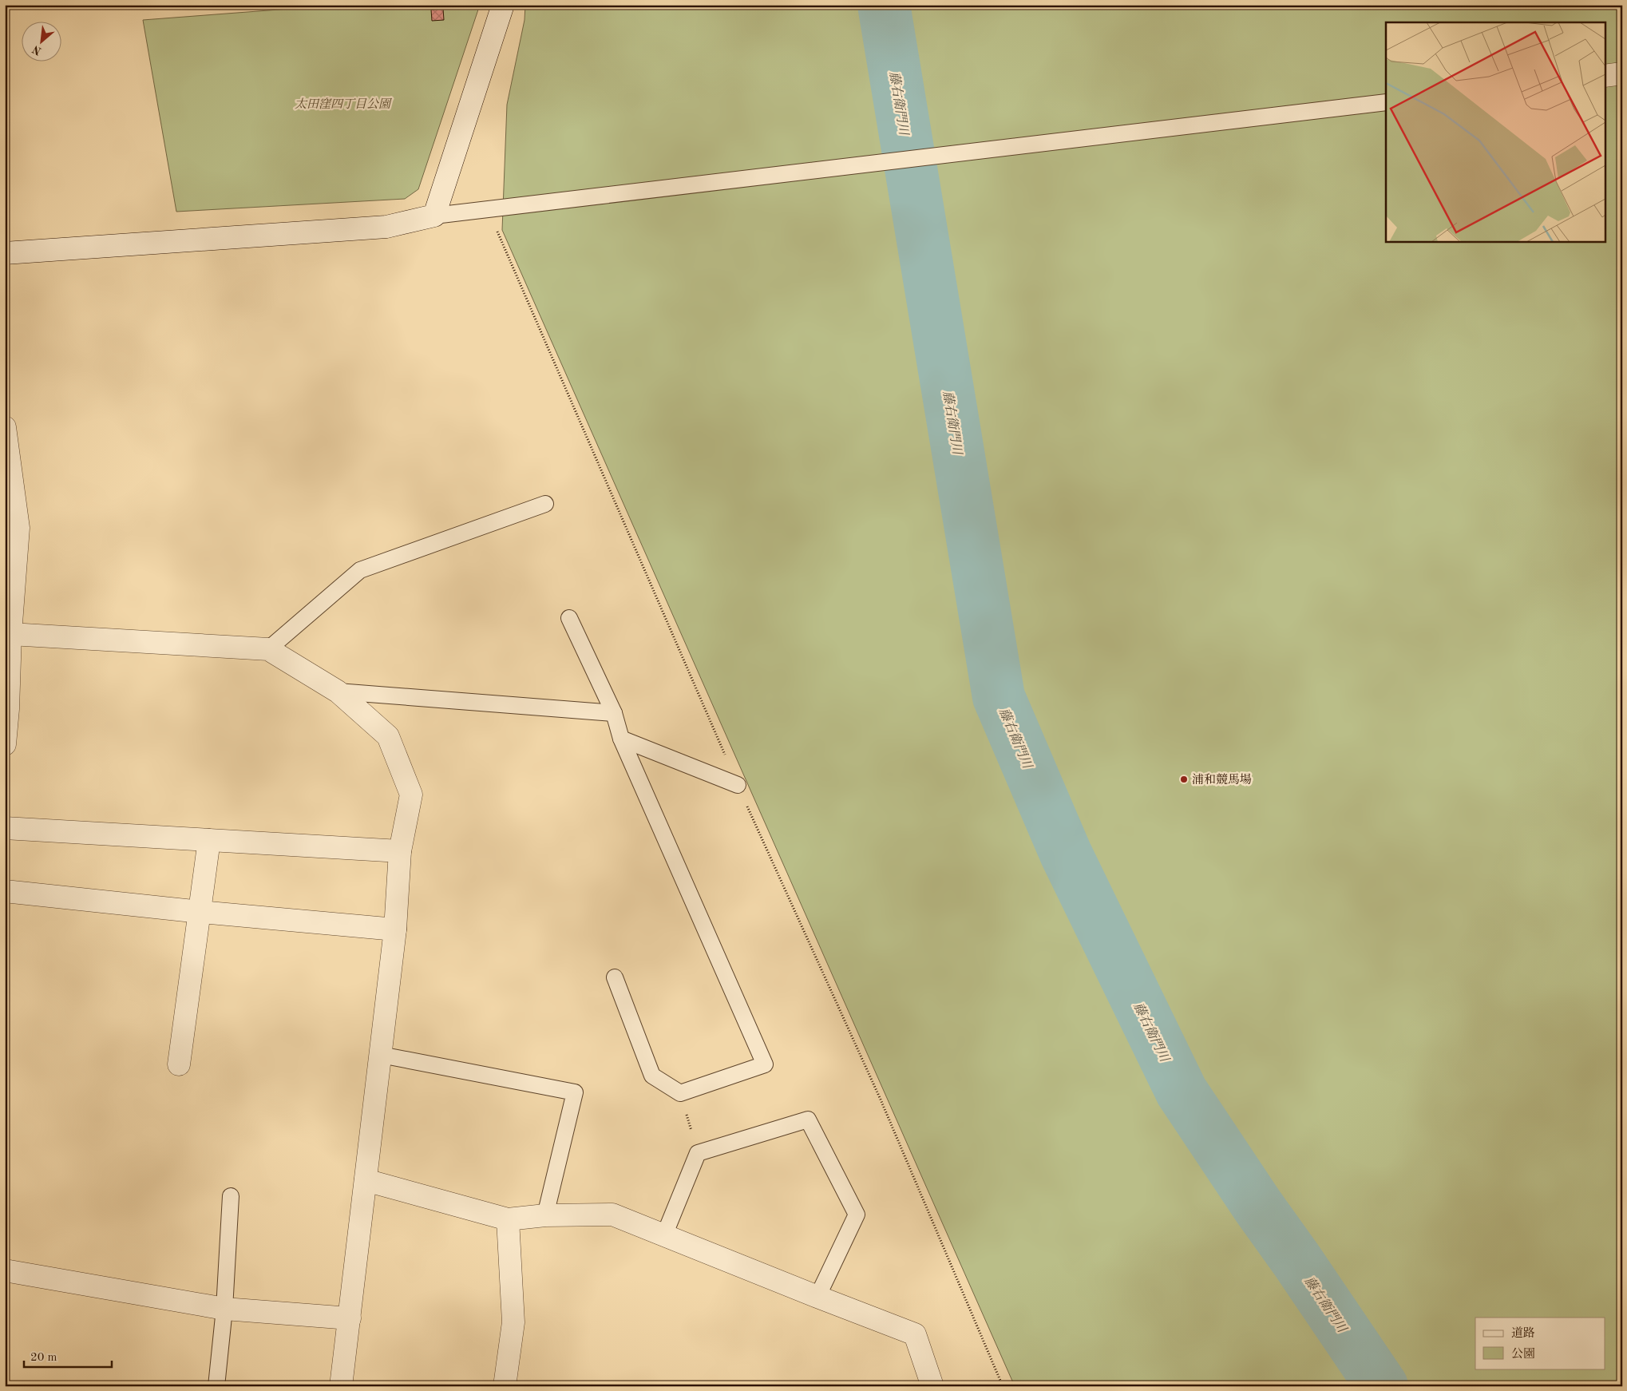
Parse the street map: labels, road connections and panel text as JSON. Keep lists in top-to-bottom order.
{
  "water": ["藤右衛門川"],
  "parks": ["太田窪四丁目公園"],
  "places": ["浦和競馬場"],
  "legend": ["道路", "公園"],
  "scale_bar": "20 m",
  "north": "bottom left"
}
